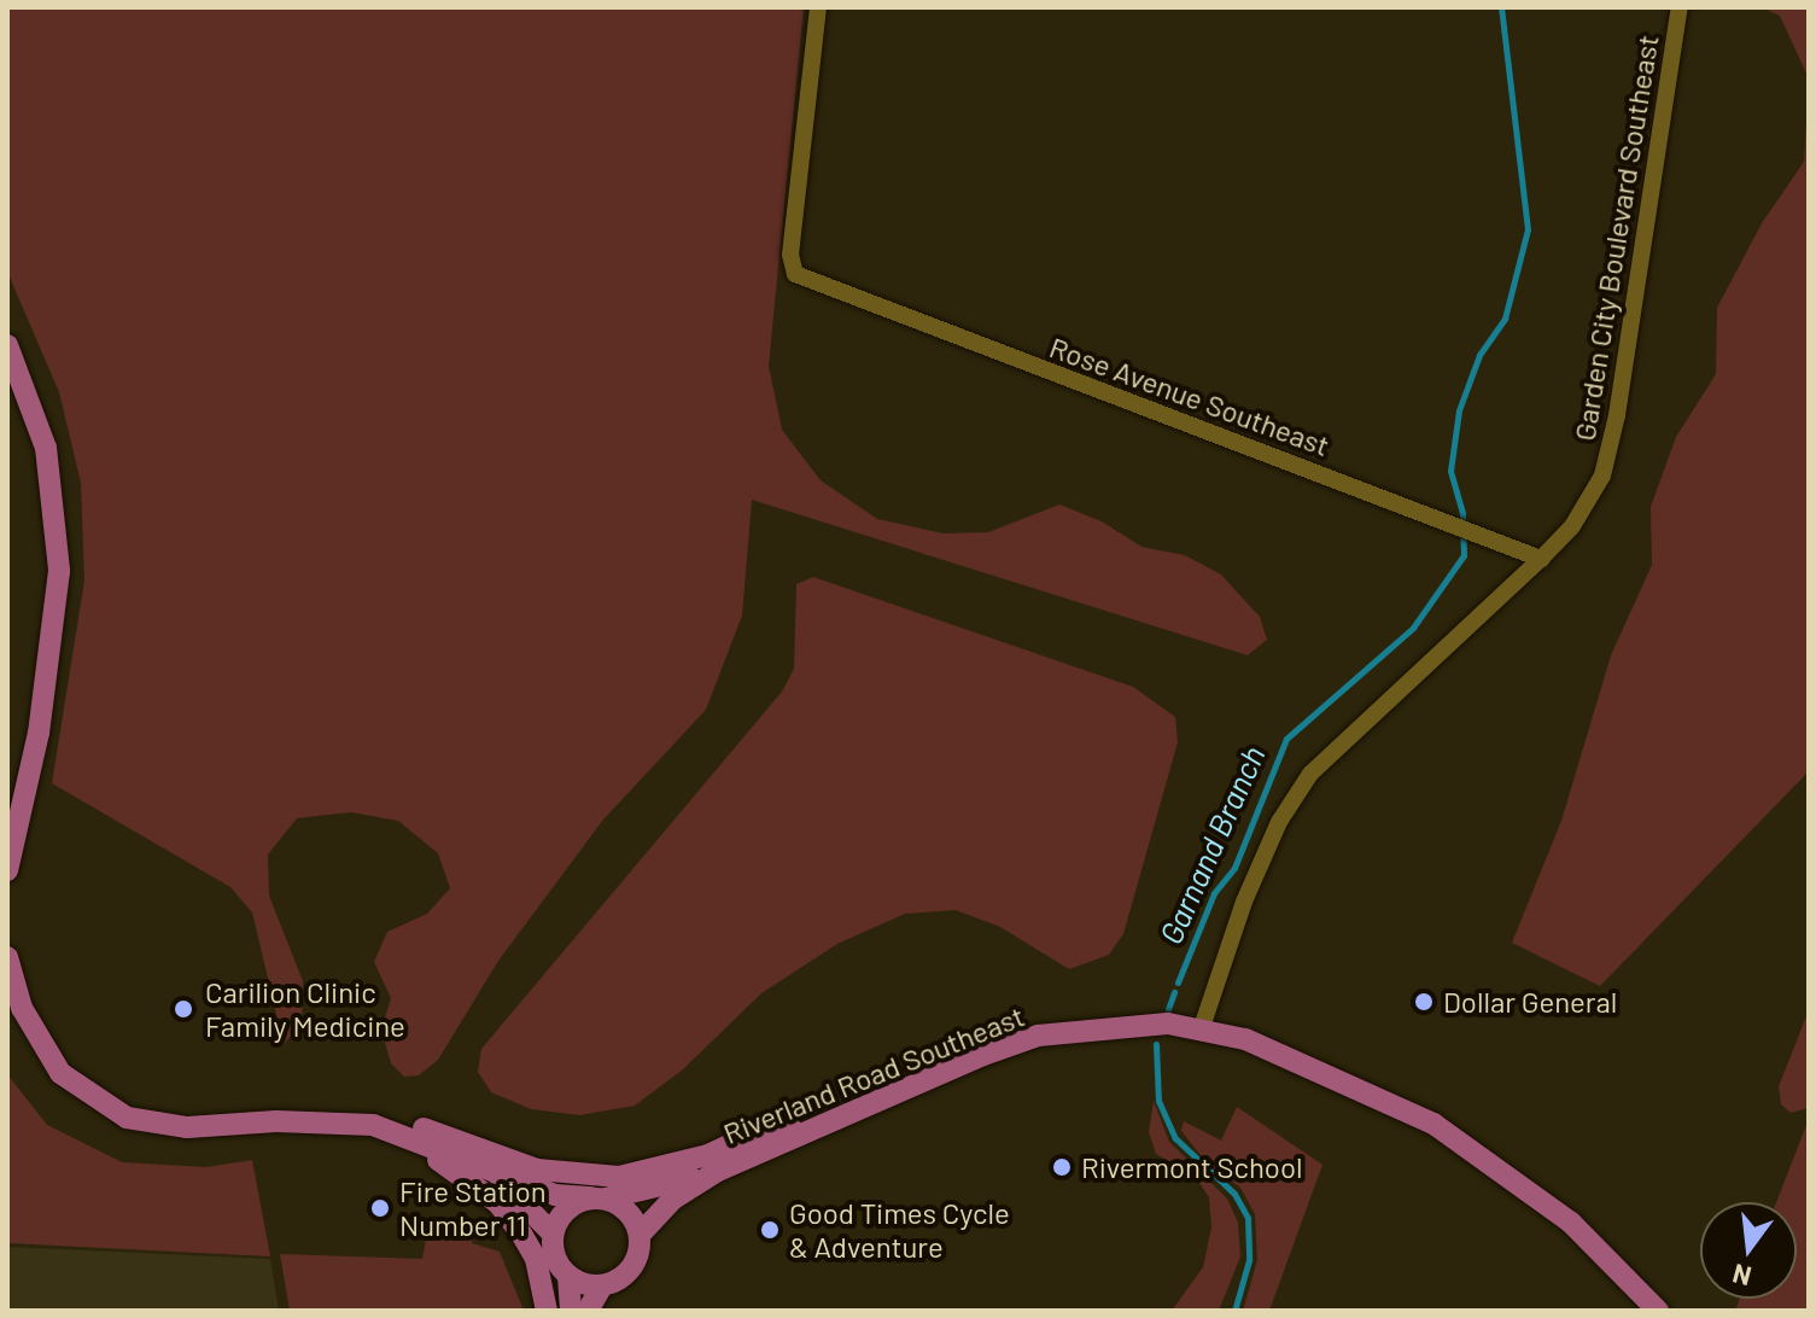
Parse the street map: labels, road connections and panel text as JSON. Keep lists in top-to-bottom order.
{
  "streets": {
    "main road": ["Riverland Road Southeast"],
    "street": ["Garden City Boulevard Southeast", "Rose Avenue Southeast"]
  },
  "crossings": [
    ["Garden City Boulevard Southeast", "Rose Avenue Southeast"],
    ["Garden City Boulevard Southeast", "Riverland Road Southeast"]
  ],
  "water": ["Garnand Branch"],
  "places": [
    "Dollar General",
    "Carilion Clinic Family Medicine",
    "Rivermont School",
    "Fire Station Number 11",
    "Good Times Cycle & Adventure"
  ],
  "north": "bottom"
}
